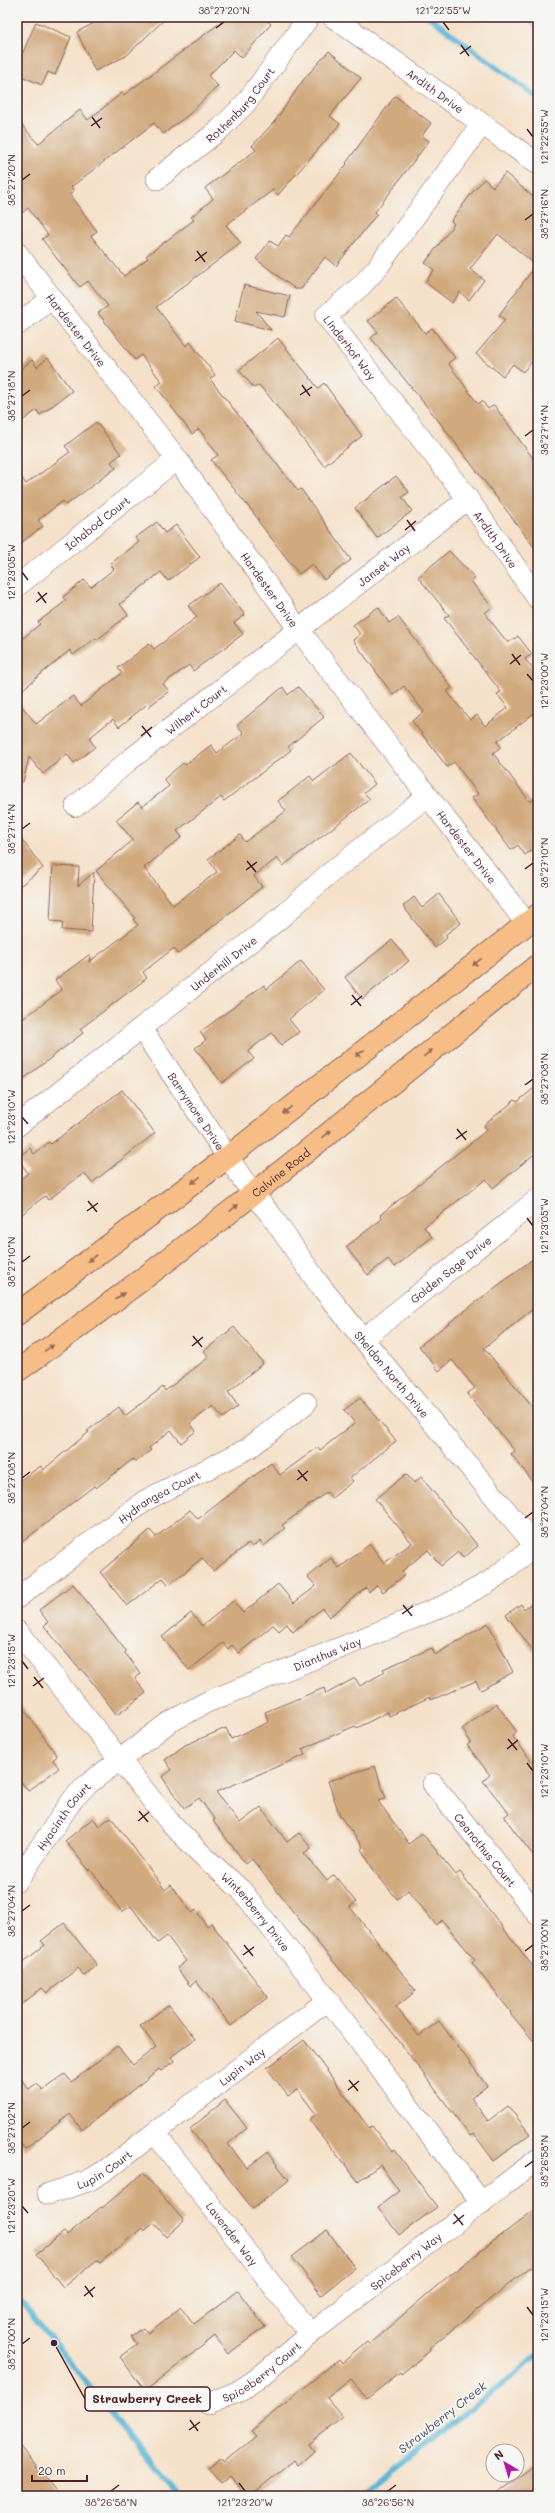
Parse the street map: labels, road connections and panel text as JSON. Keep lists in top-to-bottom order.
{
  "streets": {
    "main road": ["Calvine Road"],
    "street": [
      "Ardith Drive",
      "Rothenburg Court",
      "Hardester Drive",
      "Linderhof Way",
      "Ichabod Court",
      "Janset Way",
      "Wilhert Court",
      "Underhill Drive",
      "Barrymore Drive",
      "Golden Sage Drive",
      "Sheldon North Drive",
      "Hydrangea Court",
      "Dianthus Way",
      "Hyacinth Court",
      "Ceanothus Court",
      "Winterberry Drive",
      "Lupin Way",
      "Lupin Court",
      "Lavender Way",
      "Spiceberry Way",
      "Spiceberry Court"
    ]
  },
  "crossings": [
    ["Ardith Drive", "Linderhof Way"],
    ["Ardith Drive", "Janset Way"],
    ["Hardester Drive", "Ichabod Court"],
    ["Hardester Drive", "Janset Way"],
    ["Hardester Drive", "Wilhert Court"],
    ["Hardester Drive", "Underhill Drive"],
    ["Linderhof Way", "Janset Way"],
    ["Janset Way", "Wilhert Court"],
    ["Underhill Drive", "Barrymore Drive"],
    ["Barrymore Drive", "Calvine Road"],
    ["Barrymore Drive", "Sheldon North Drive"],
    ["Calvine Road", "Sheldon North Drive"],
    ["Golden Sage Drive", "Sheldon North Drive"],
    ["Sheldon North Drive", "Dianthus Way"],
    ["Dianthus Way", "Hyacinth Court"],
    ["Dianthus Way", "Winterberry Drive"],
    ["Hyacinth Court", "Winterberry Drive"],
    ["Winterberry Drive", "Lupin Way"],
    ["Winterberry Drive", "Spiceberry Way"],
    ["Lupin Way", "Lupin Court"],
    ["Lupin Way", "Lavender Way"],
    ["Lupin Court", "Lavender Way"],
    ["Lavender Way", "Spiceberry Way"],
    ["Lavender Way", "Spiceberry Court"],
    ["Spiceberry Way", "Spiceberry Court"]
  ],
  "water": ["Strawberry Creek"],
  "places": ["Strawberry Creek"],
  "scale_bar": "20 m",
  "north": "top left",
  "coordinates": [
    "38°27'20\"N",
    "121°22'55\"W",
    "38°27'16\"N",
    "38°27'18\"N",
    "38°27'14\"N",
    "121°23'05\"W",
    "121°23'00\"W",
    "38°27'10\"N",
    "38°27'08\"N",
    "121°23'10\"W",
    "38°27'04\"N",
    "121°23'15\"W",
    "38°27'00\"N",
    "38°27'02\"N",
    "38°26'58\"N",
    "121°23'20\"W",
    "38°26'56\"N"
  ]
}
